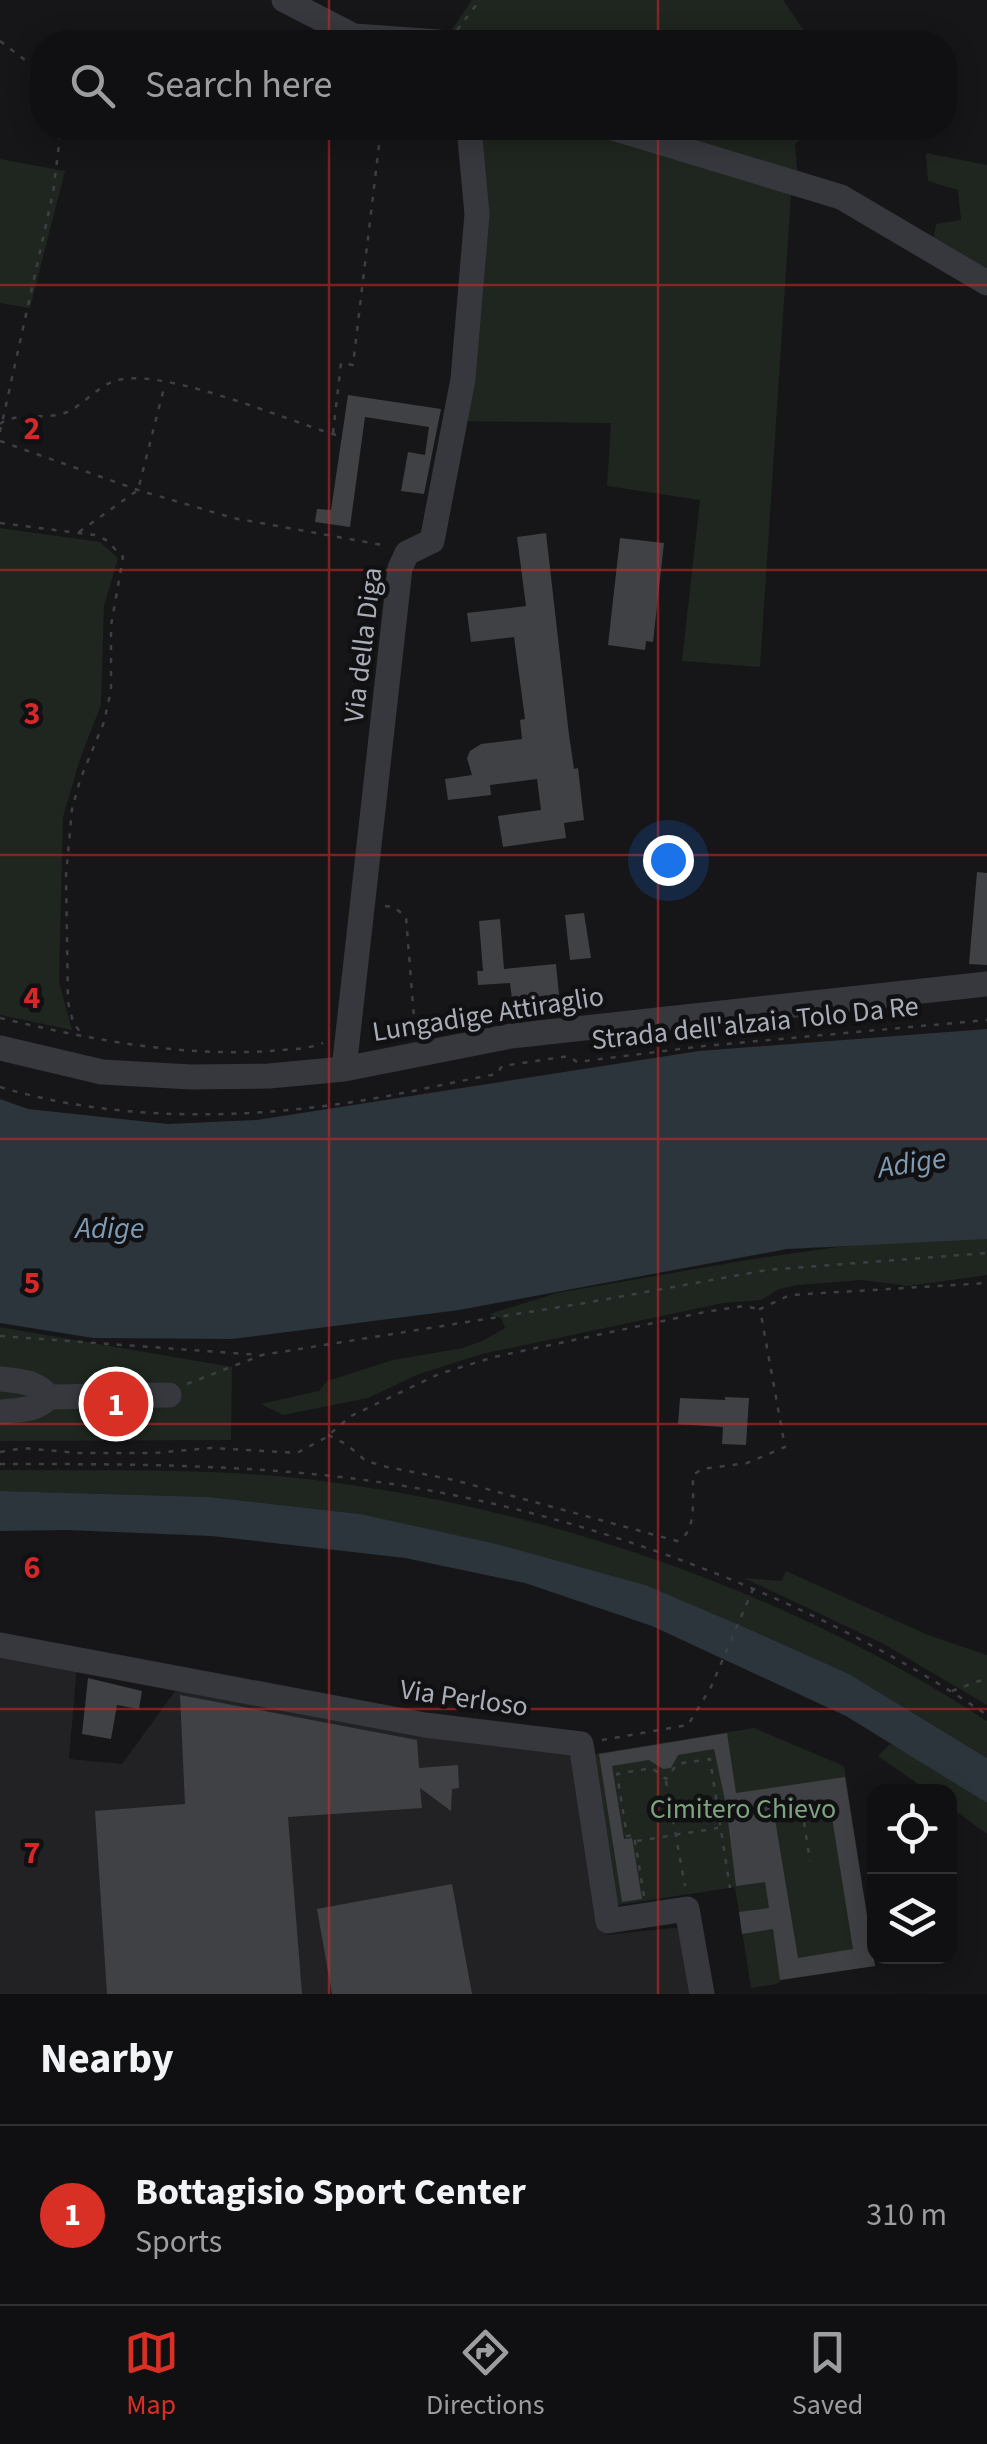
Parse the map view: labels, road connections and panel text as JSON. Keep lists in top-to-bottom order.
{
  "streets": {
    "street": ["Via della Diga", "Lungadige Attiraglio", "Via Perloso"],
    "path": ["Strada dell'alzaia Tolo Da Re"]
  },
  "crossings": [
    ["Via della Diga", "Lungadige Attiraglio"]
  ],
  "water": ["Adige"],
  "parks": ["Cimitero Chievo"],
  "page": {
    "search": "Search here",
    "pins": "1",
    "heading": "Nearby",
    "list": [
      {
        "mark": "1",
        "name": "Bottagisio Sport Center",
        "note": "Sports",
        "value": "310 m"
      }
    ],
    "nav": ["Map", "Directions", "Saved"]
  },
  "grid": {
    "rows": [
      "2",
      "3",
      "4",
      "5",
      "6",
      "7"
    ]
  }
}
